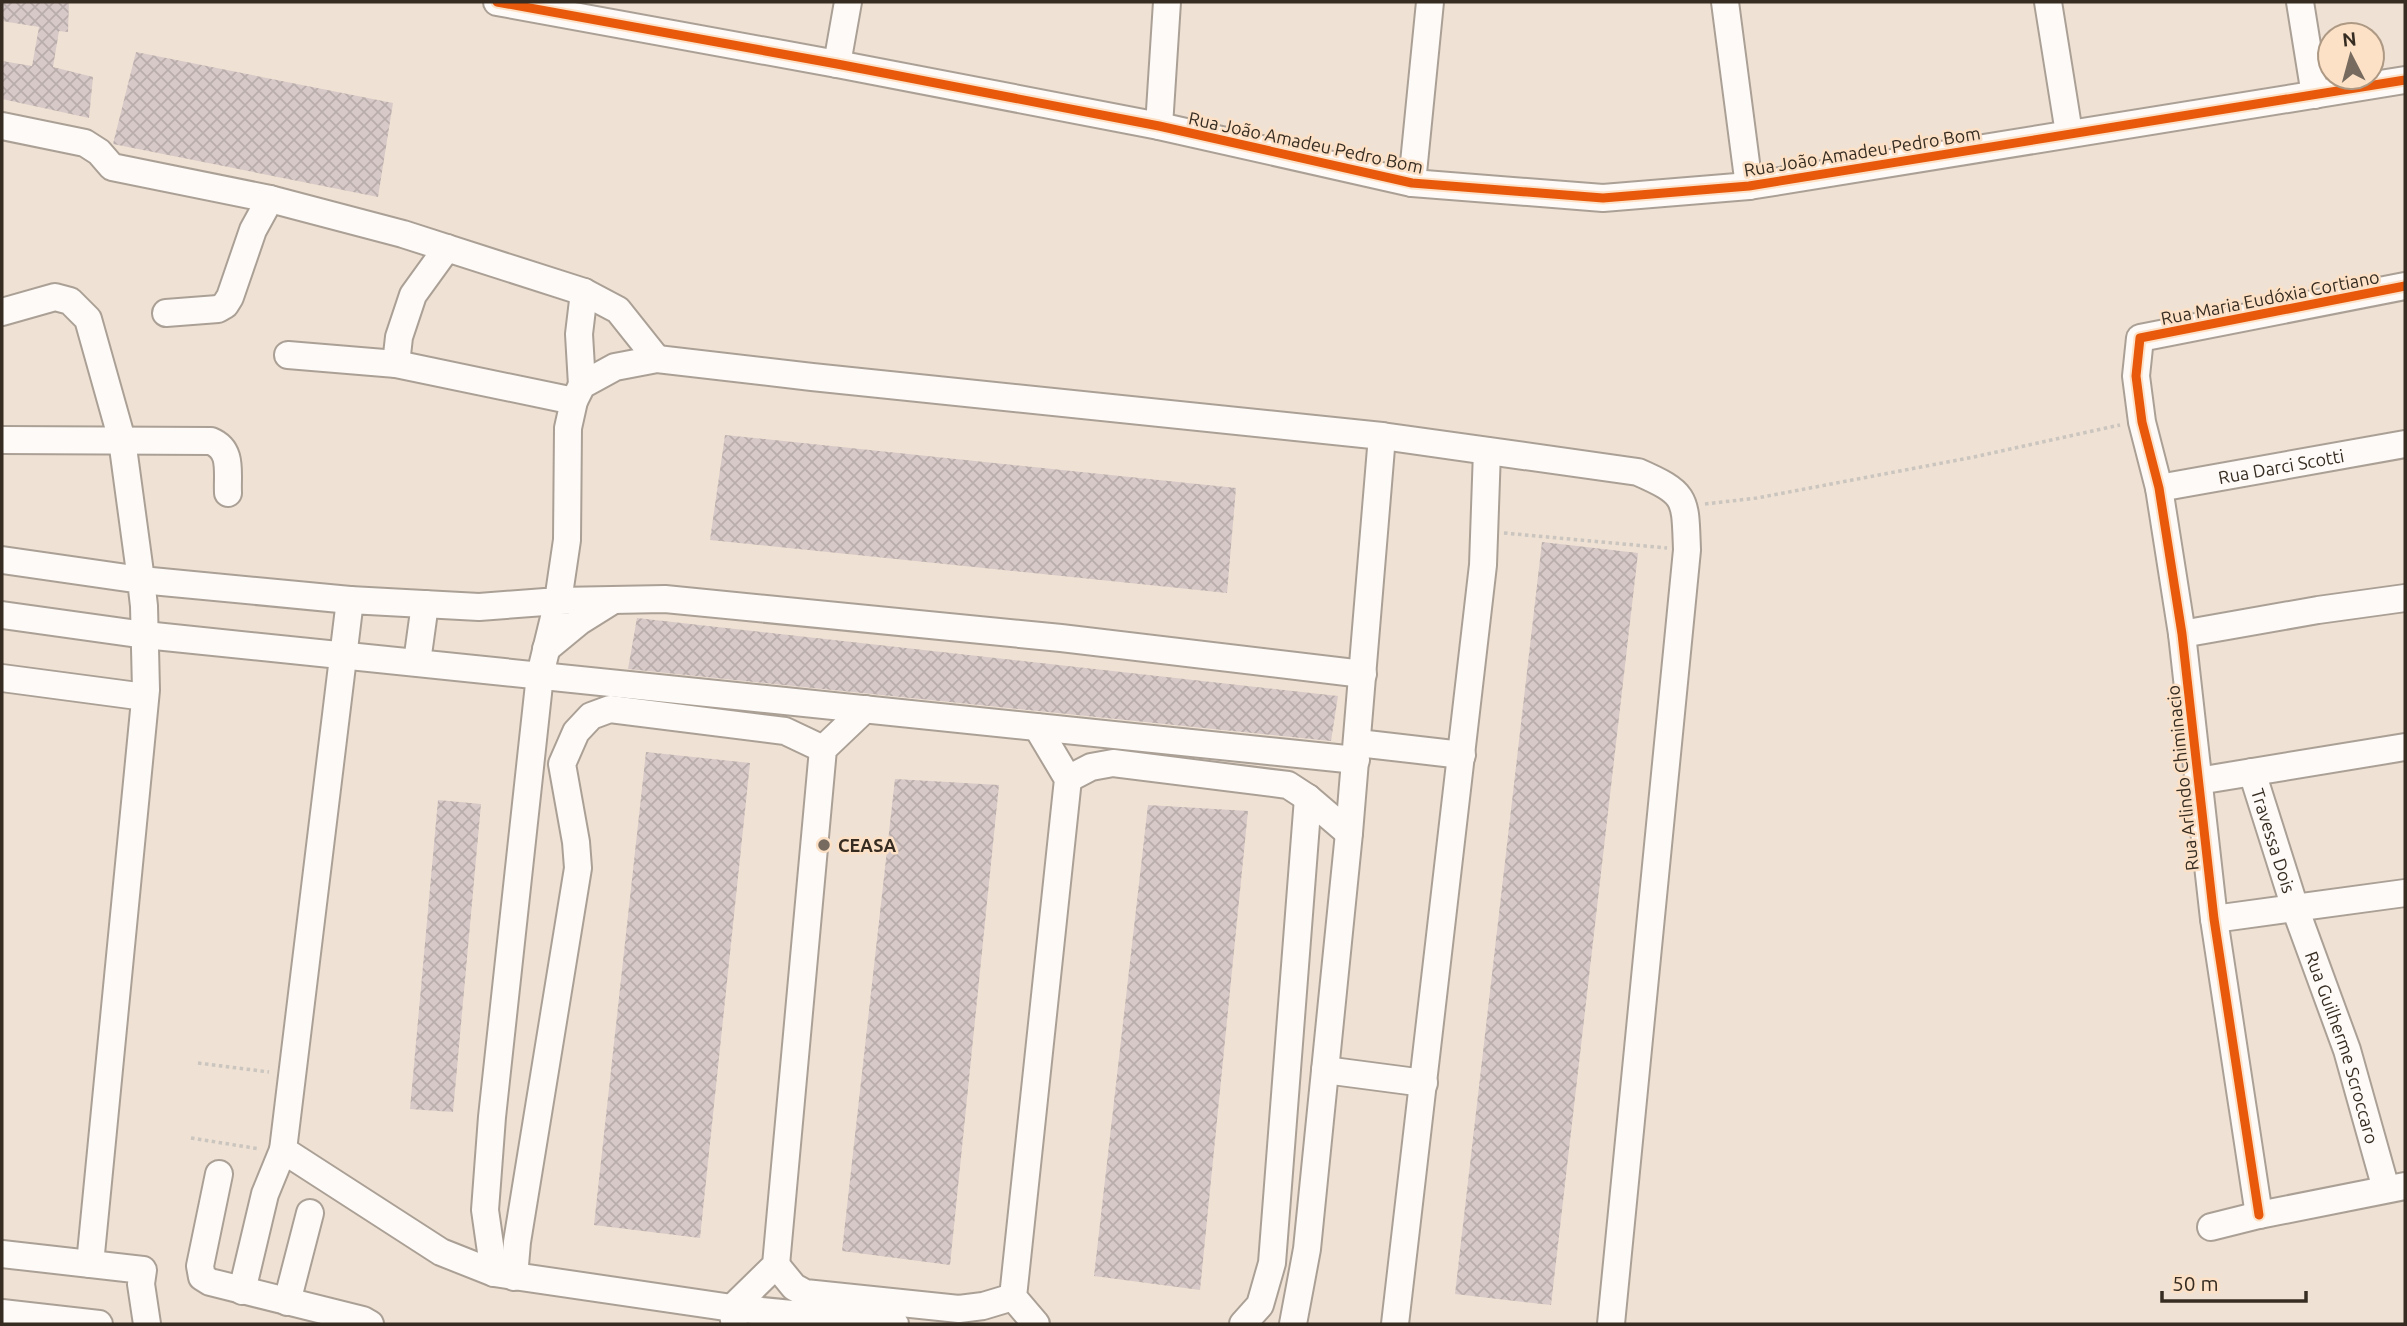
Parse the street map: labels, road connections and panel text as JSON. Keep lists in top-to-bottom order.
{
  "streets": {
    "street": [
      "Rua João Amadeu Pedro Bom",
      "Rua Maria Eudóxia Cortiano",
      "Rua Darci Scotti",
      "Rua Arlindo Chiminacio",
      "Travessa Dois",
      "Rua Guilherme Scroccaro"
    ]
  },
  "crossings": [
    ["Rua Maria Eudóxia Cortiano", "Rua Arlindo Chiminacio"],
    ["Rua Darci Scotti", "Rua Arlindo Chiminacio"],
    ["Travessa Dois", "Rua Guilherme Scroccaro"]
  ],
  "places": ["CEASA"],
  "scale_bar": "50 m",
  "north": "top"
}
